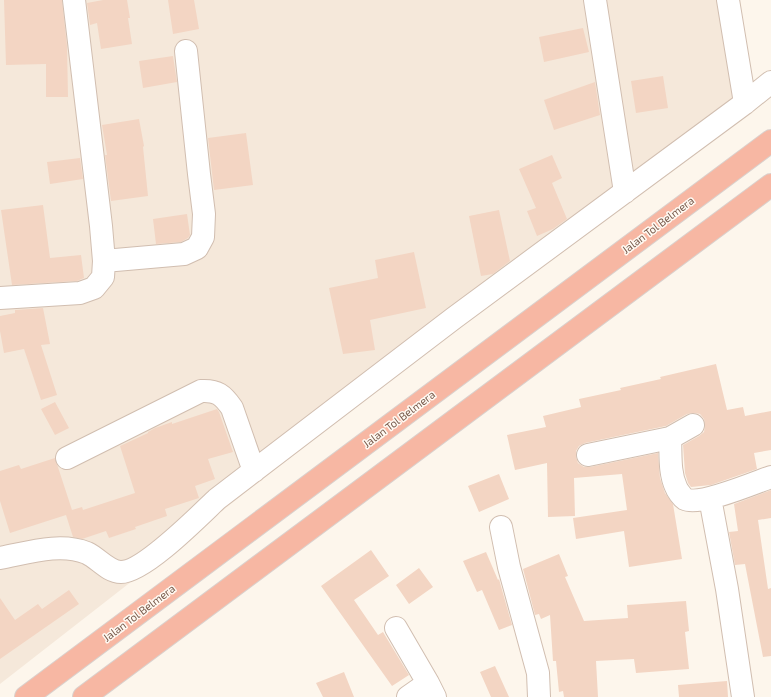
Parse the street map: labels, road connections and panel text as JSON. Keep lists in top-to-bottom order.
{
  "streets": {
    "highway": ["Jalan Tol Belmera"]
  }
}
